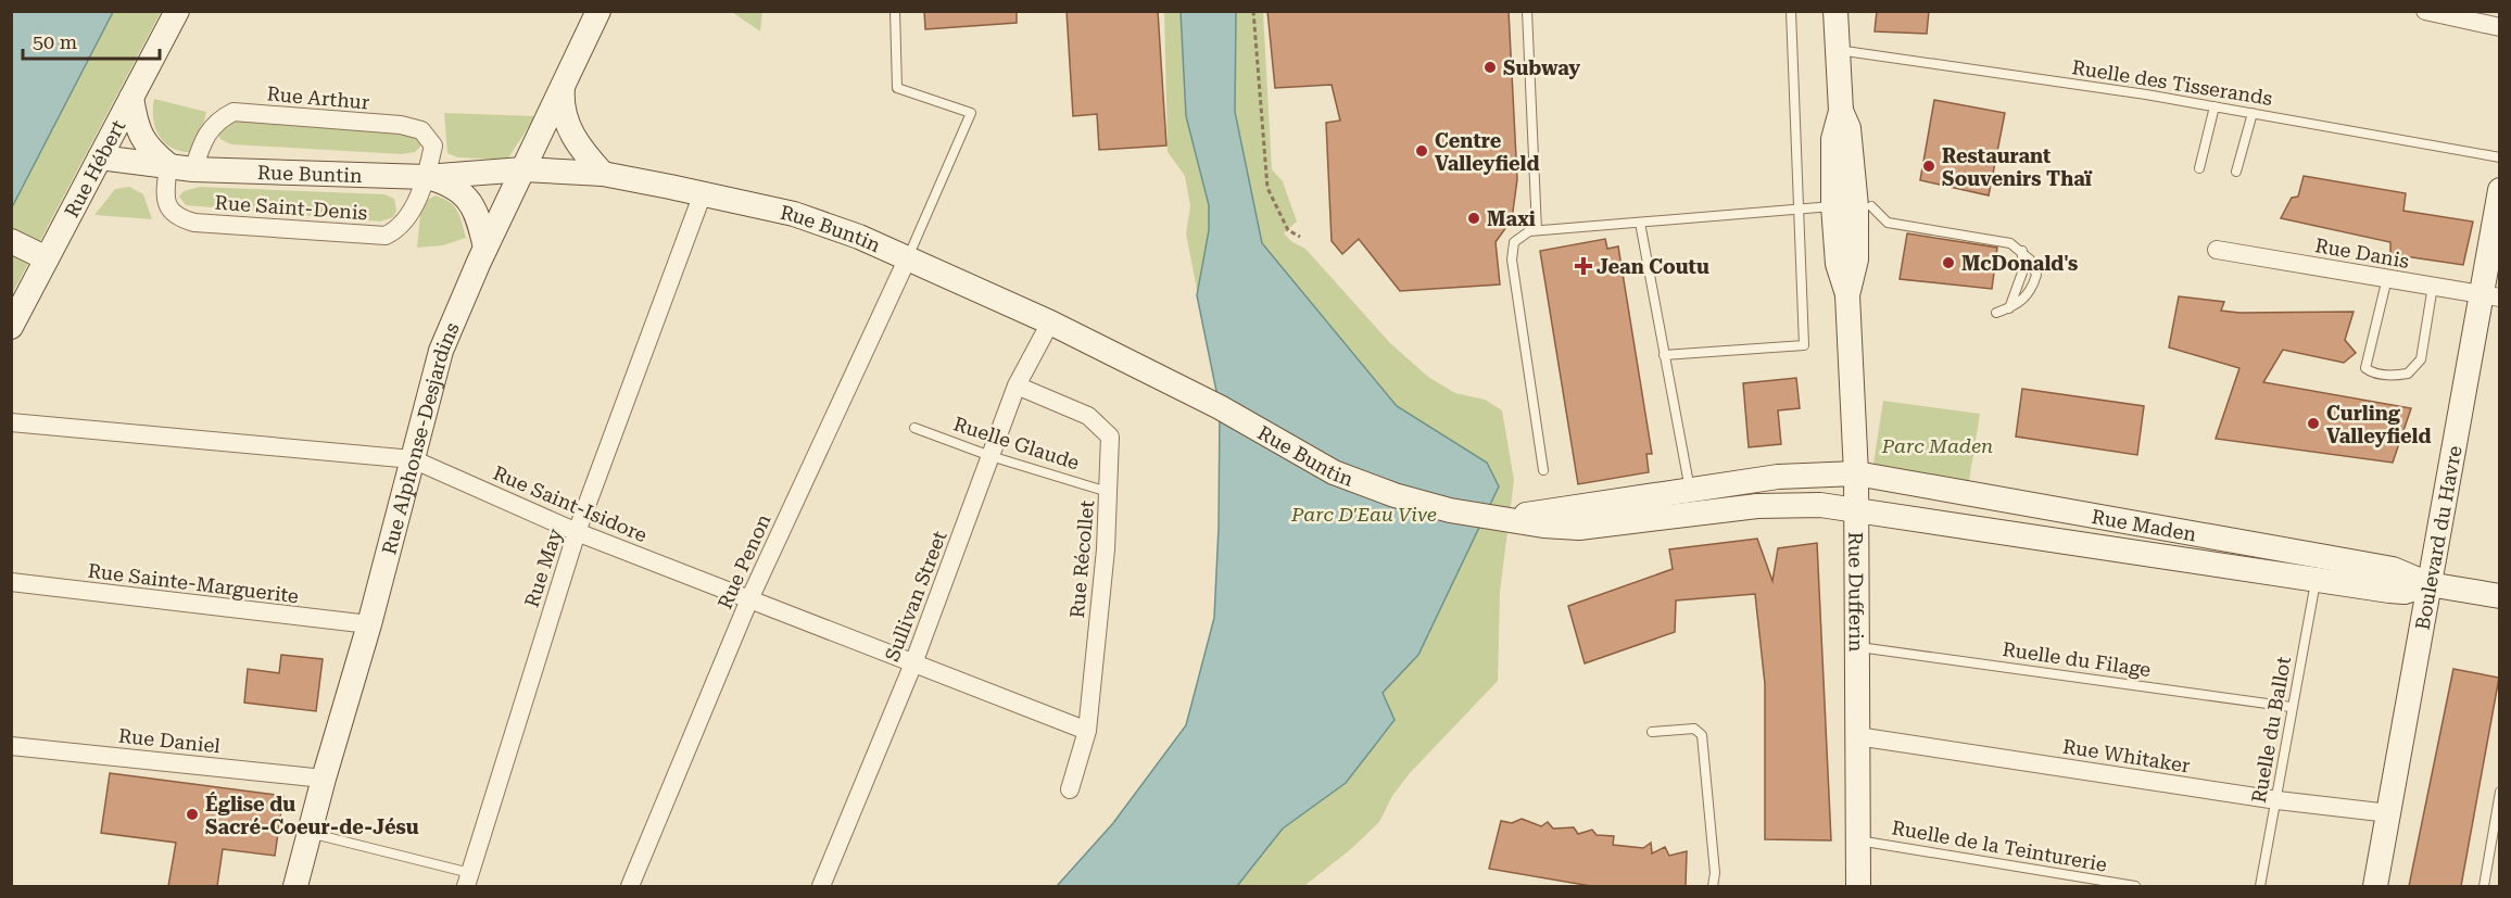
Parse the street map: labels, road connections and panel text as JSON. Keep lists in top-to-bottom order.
{
  "streets": {
    "street": [
      "Rue Arthur",
      "Rue Hébert",
      "Rue Buntin",
      "Rue Saint-Denis",
      "Rue Danis",
      "Rue Alphonse-Desjardins",
      "Rue Saint-Isidore",
      "Rue Maden",
      "Boulevard du Havre",
      "Rue Récollet",
      "Rue Penon",
      "Rue May",
      "Rue Sainte-Marguerite",
      "Rue Dufferin",
      "Sullivan Street",
      "Rue Daniel",
      "Rue Whitaker"
    ],
    "lane": [
      "Ruelle des Tisserands",
      "Ruelle Glaude",
      "Ruelle du Filage",
      "Ruelle du Ballot",
      "Ruelle de la Teinturerie"
    ]
  },
  "crossings": [
    ["Ruelle des Tisserands", "Rue Dufferin"],
    ["Rue Arthur", "Rue Buntin"],
    ["Rue Arthur", "Rue Saint-Denis"],
    ["Rue Hébert", "Rue Buntin"],
    ["Rue Buntin", "Rue Saint-Denis"],
    ["Rue Buntin", "Rue Alphonse-Desjardins"],
    ["Rue Buntin", "Rue Maden"],
    ["Rue Buntin", "Rue Penon"],
    ["Rue Buntin", "Rue May"],
    ["Rue Buntin", "Rue Dufferin"],
    ["Rue Buntin", "Sullivan Street"],
    ["Rue Danis", "Boulevard du Havre"],
    ["Rue Alphonse-Desjardins", "Rue Saint-Isidore"],
    ["Rue Alphonse-Desjardins", "Rue Sainte-Marguerite"],
    ["Rue Alphonse-Desjardins", "Rue Daniel"],
    ["Ruelle Glaude", "Rue Récollet"],
    ["Ruelle Glaude", "Sullivan Street"],
    ["Rue Saint-Isidore", "Rue Récollet"],
    ["Rue Saint-Isidore", "Rue Penon"],
    ["Rue Saint-Isidore", "Rue May"],
    ["Rue Saint-Isidore", "Sullivan Street"],
    ["Rue Maden", "Boulevard du Havre"],
    ["Rue Maden", "Rue Dufferin"],
    ["Rue Maden", "Ruelle du Ballot"],
    ["Boulevard du Havre", "Rue Whitaker"],
    ["Rue Récollet", "Sullivan Street"],
    ["Rue Dufferin", "Ruelle du Filage"],
    ["Rue Dufferin", "Rue Whitaker"],
    ["Rue Dufferin", "Ruelle de la Teinturerie"],
    ["Ruelle du Filage", "Ruelle du Ballot"],
    ["Ruelle du Ballot", "Rue Whitaker"]
  ],
  "parks": ["Parc Maden", "Parc D'Eau Vive"],
  "places": {
    "other": [
      "Subway",
      "Centre Valleyfield",
      "Restaurant Souvenirs Thaï",
      "Maxi",
      "McDonald's",
      "Curling Valleyfield",
      "Église du Sacré-Coeur-de-Jésu"
    ],
    "health": ["Jean Coutu"]
  },
  "scale_bar": "50 m"
}
